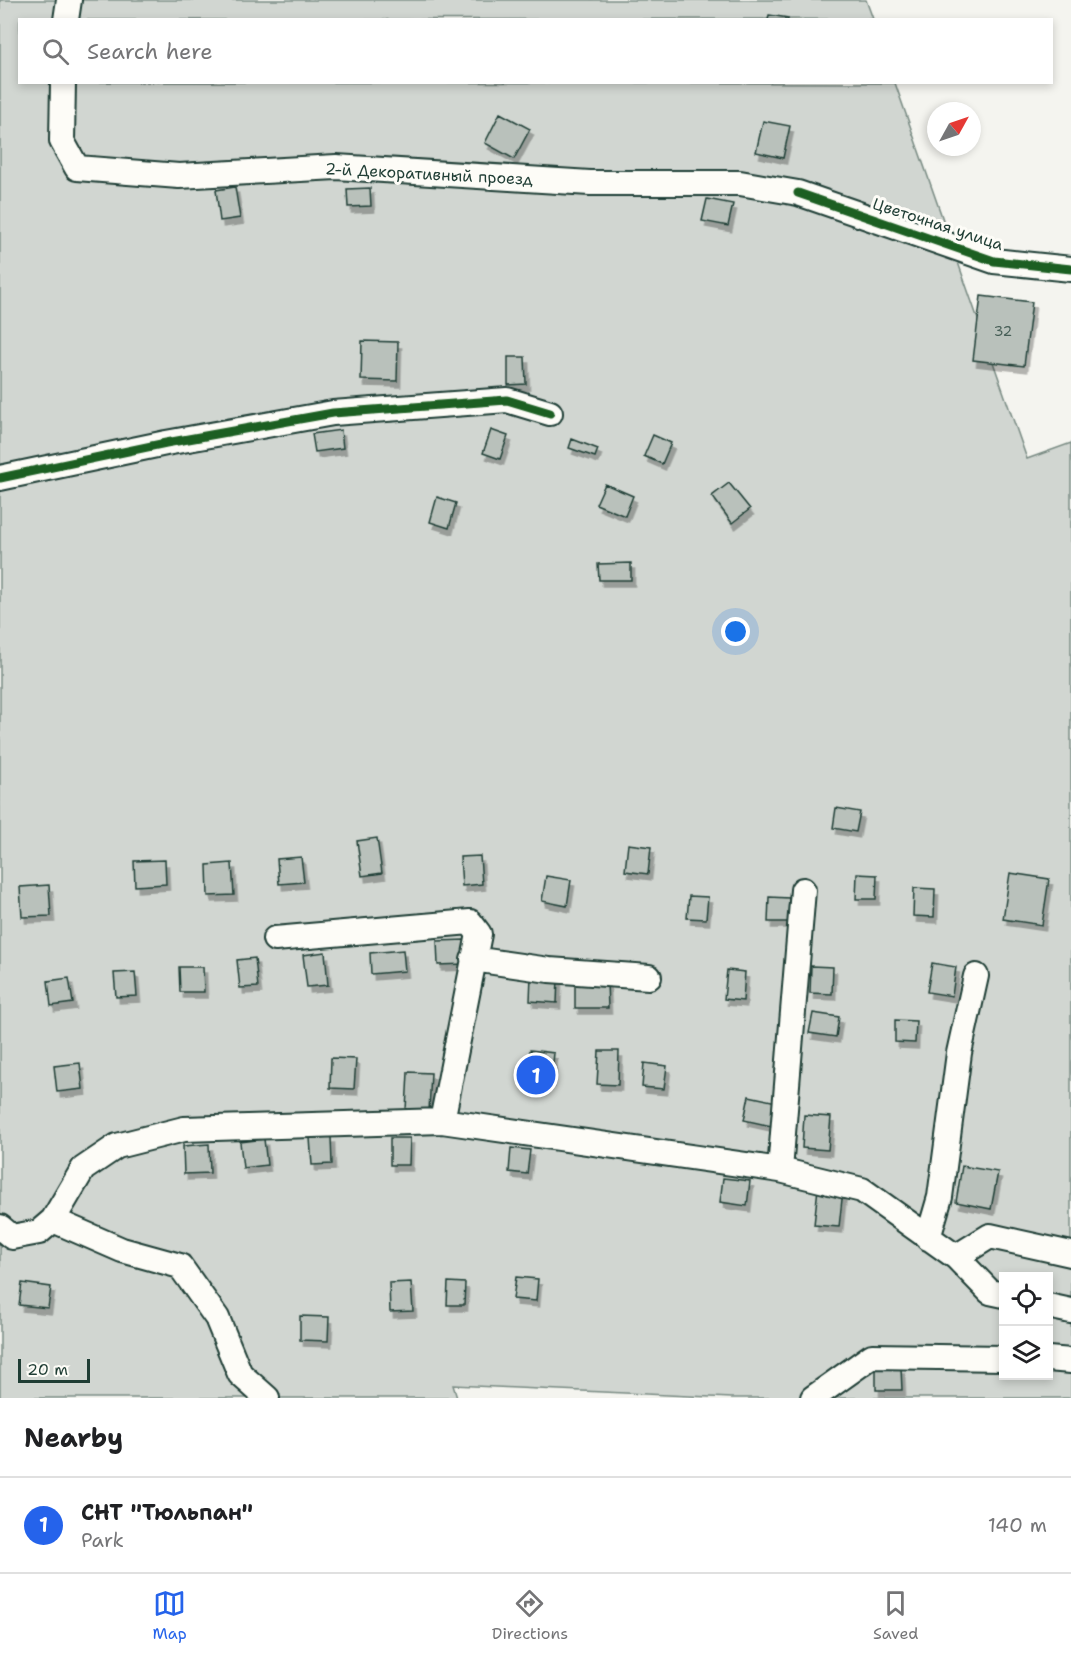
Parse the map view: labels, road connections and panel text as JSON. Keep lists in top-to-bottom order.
{
  "streets": {
    "street": ["2-й Декоративный проезд", "Цветочная улица"]
  },
  "crossings": [
    ["2-й Декоративный проезд", "Цветочная улица"]
  ],
  "house_numbers": ["32"],
  "scale_bar": "20 m",
  "north": "top right",
  "page": {
    "search": "Search here",
    "pins": "1",
    "scale": "20 m",
    "heading": "Nearby",
    "list": [
      {
        "mark": "1",
        "name": "СНТ \"Тюльпан\"",
        "note": "Park",
        "value": "140 m"
      }
    ],
    "nav": ["Map", "Directions", "Saved"]
  }
}
